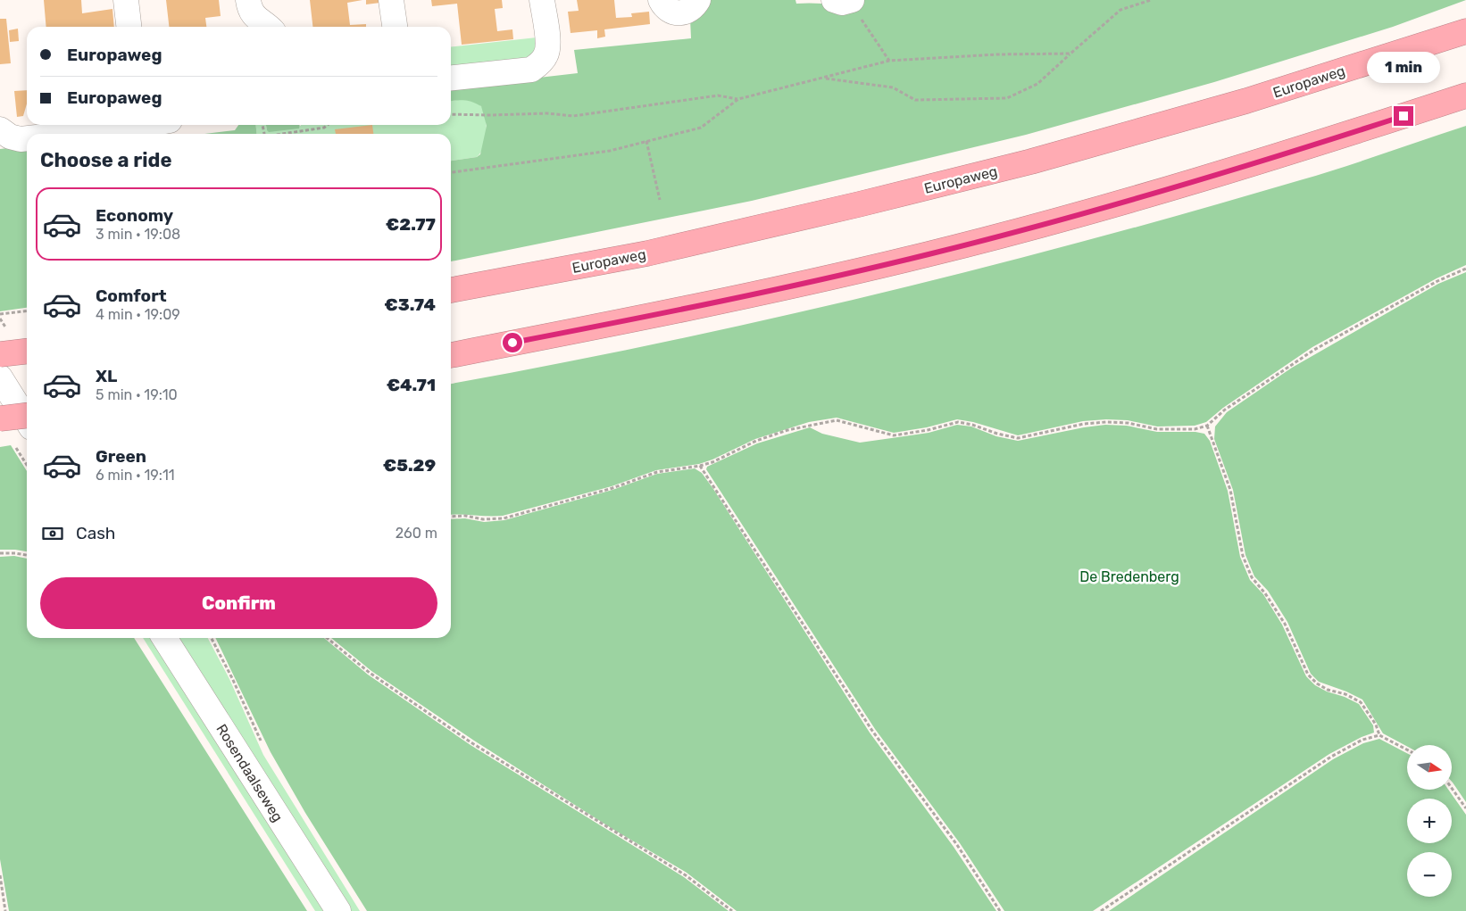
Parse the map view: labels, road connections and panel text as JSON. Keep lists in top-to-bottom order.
{
  "streets": {
    "highway": ["Europaweg"],
    "street": ["Rosendaalseweg"]
  },
  "parks": ["De Bredenberg"],
  "north": "right",
  "page": {
    "banner": ["Europaweg", "Europaweg"],
    "bubble": "1 min",
    "heading": "Choose a ride",
    "list": [
      {
        "name": "Economy",
        "note": "3 min · 19:08",
        "value": "€2.77"
      },
      {
        "name": "Comfort",
        "note": "4 min · 19:09",
        "value": "€3.74"
      },
      {
        "name": "XL",
        "note": "5 min · 19:10",
        "value": "€4.71"
      },
      {
        "name": "Green",
        "note": "6 min · 19:11",
        "value": "€5.29"
      }
    ],
    "pay": ["Cash", "260 m"],
    "buttons": "Confirm",
    "map_buttons": ["+", "−"]
  }
}
